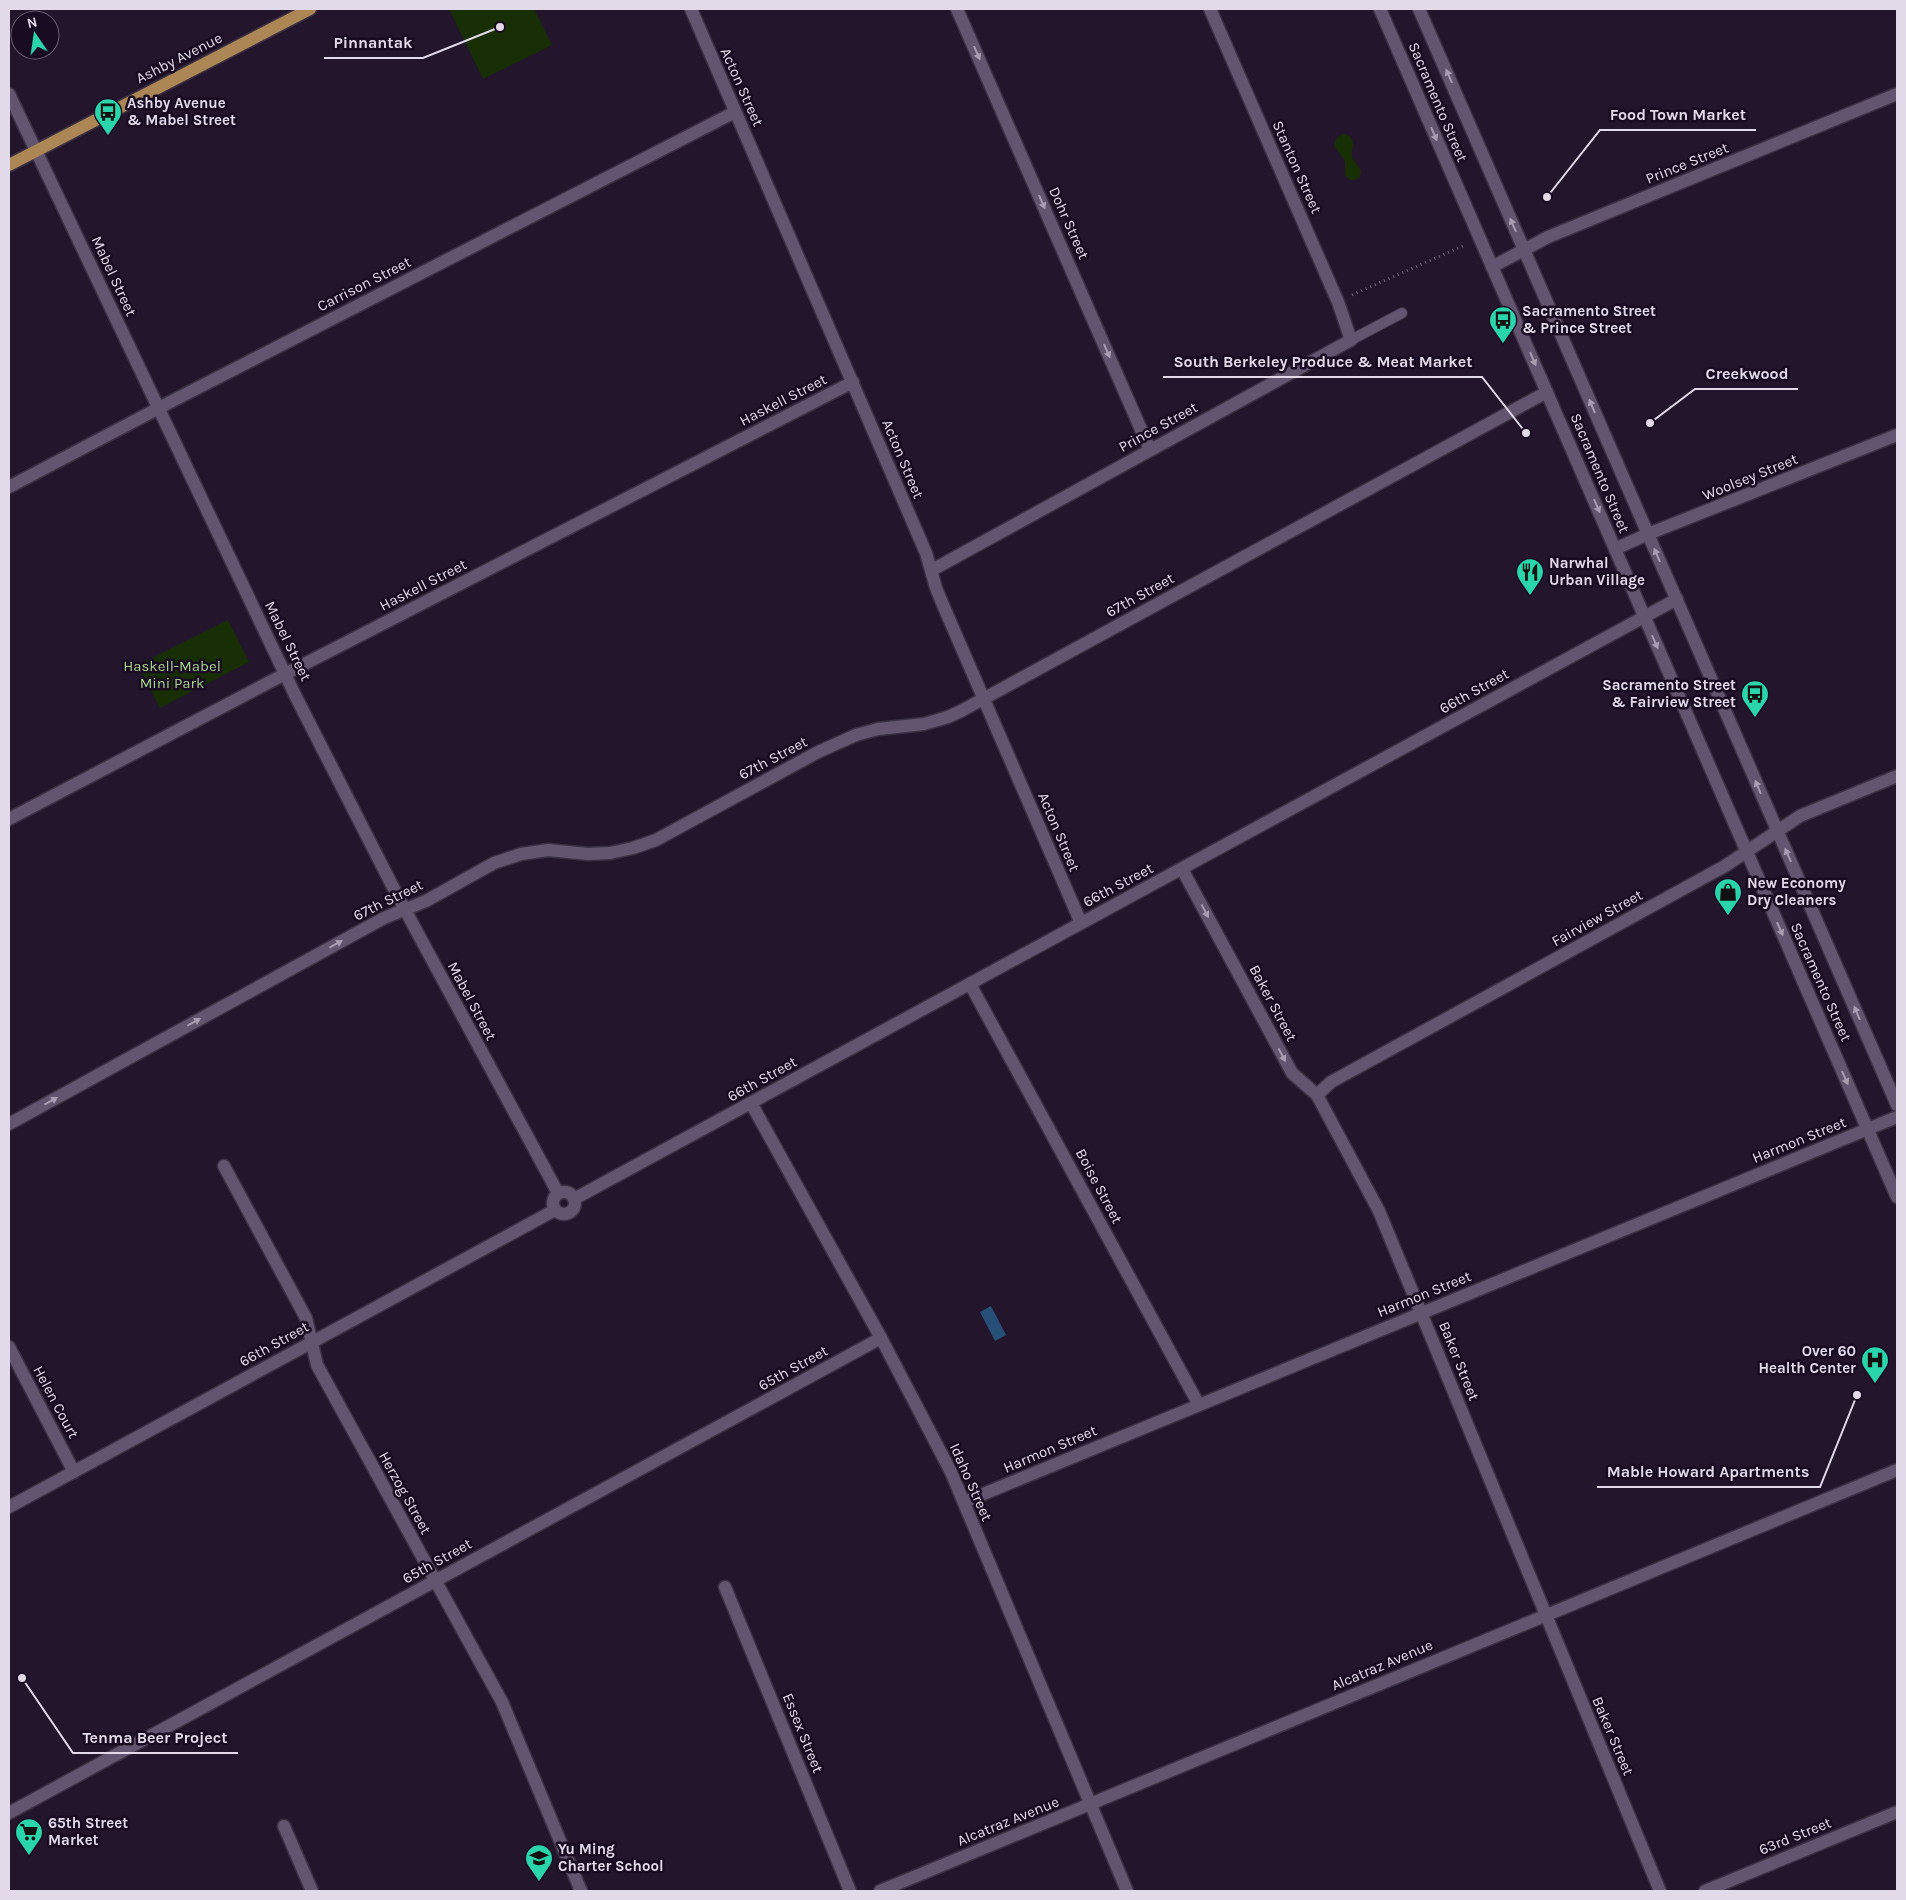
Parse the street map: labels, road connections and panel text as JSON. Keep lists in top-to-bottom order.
{
  "streets": {
    "main road": ["Ashby Avenue"],
    "street": [
      "Acton Street",
      "Sacramento Street",
      "Prince Street",
      "Stanton Street",
      "Dohr Street",
      "Mabel Street",
      "Carrison Street",
      "Haskell Street",
      "Woolsey Street",
      "67th Street",
      "66th Street",
      "Fairview Street",
      "Baker Street",
      "Harmon Street",
      "Boise Street",
      "65th Street",
      "Helen Court",
      "Idaho Street",
      "Herzog Street",
      "Alcatraz Avenue",
      "Essex Street",
      "63rd Street"
    ]
  },
  "crossings": [
    ["Ashby Avenue", "Mabel Street"],
    ["Acton Street", "Prince Street"],
    ["Acton Street", "Carrison Street"],
    ["Acton Street", "Haskell Street"],
    ["Acton Street", "67th Street"],
    ["Acton Street", "66th Street"],
    ["Sacramento Street", "Prince Street"],
    ["Sacramento Street", "Woolsey Street"],
    ["Sacramento Street", "67th Street"],
    ["Sacramento Street", "66th Street"],
    ["Sacramento Street", "Fairview Street"],
    ["Sacramento Street", "Harmon Street"],
    ["Prince Street", "Stanton Street"],
    ["Prince Street", "Dohr Street"],
    ["Mabel Street", "Carrison Street"],
    ["Mabel Street", "Haskell Street"],
    ["Mabel Street", "67th Street"],
    ["Mabel Street", "66th Street"],
    ["66th Street", "Baker Street"],
    ["66th Street", "Boise Street"],
    ["66th Street", "Helen Court"],
    ["66th Street", "Idaho Street"],
    ["66th Street", "Herzog Street"],
    ["Fairview Street", "Baker Street"],
    ["Baker Street", "Harmon Street"],
    ["Baker Street", "Alcatraz Avenue"],
    ["Harmon Street", "Boise Street"],
    ["Harmon Street", "Idaho Street"],
    ["65th Street", "Idaho Street"],
    ["65th Street", "Herzog Street"],
    ["Idaho Street", "Alcatraz Avenue"]
  ],
  "one_way": ["Dohr Street"],
  "parks": ["Haskell-Mabel Mini Park"],
  "places": {
    "other": [
      "Pinnantak",
      "Food Town Market",
      "Creekwood",
      "South Berkeley Produce & Meat Market",
      "Mable Howard Apartments",
      "Tenma Beer Project"
    ],
    "bus stop": ["Ashby Avenue & Mabel Street", "Sacramento Street & Prince Street", "Sacramento Street & Fairview Street"],
    "restaurant": ["Narwhal Urban Village"],
    "shop": ["New Economy Dry Cleaners"],
    "hospital": ["Over 60 Health Center"],
    "supermarket": ["65th Street Market"],
    "school or university": ["Yu Ming Charter School"]
  },
  "north": "top"
}
